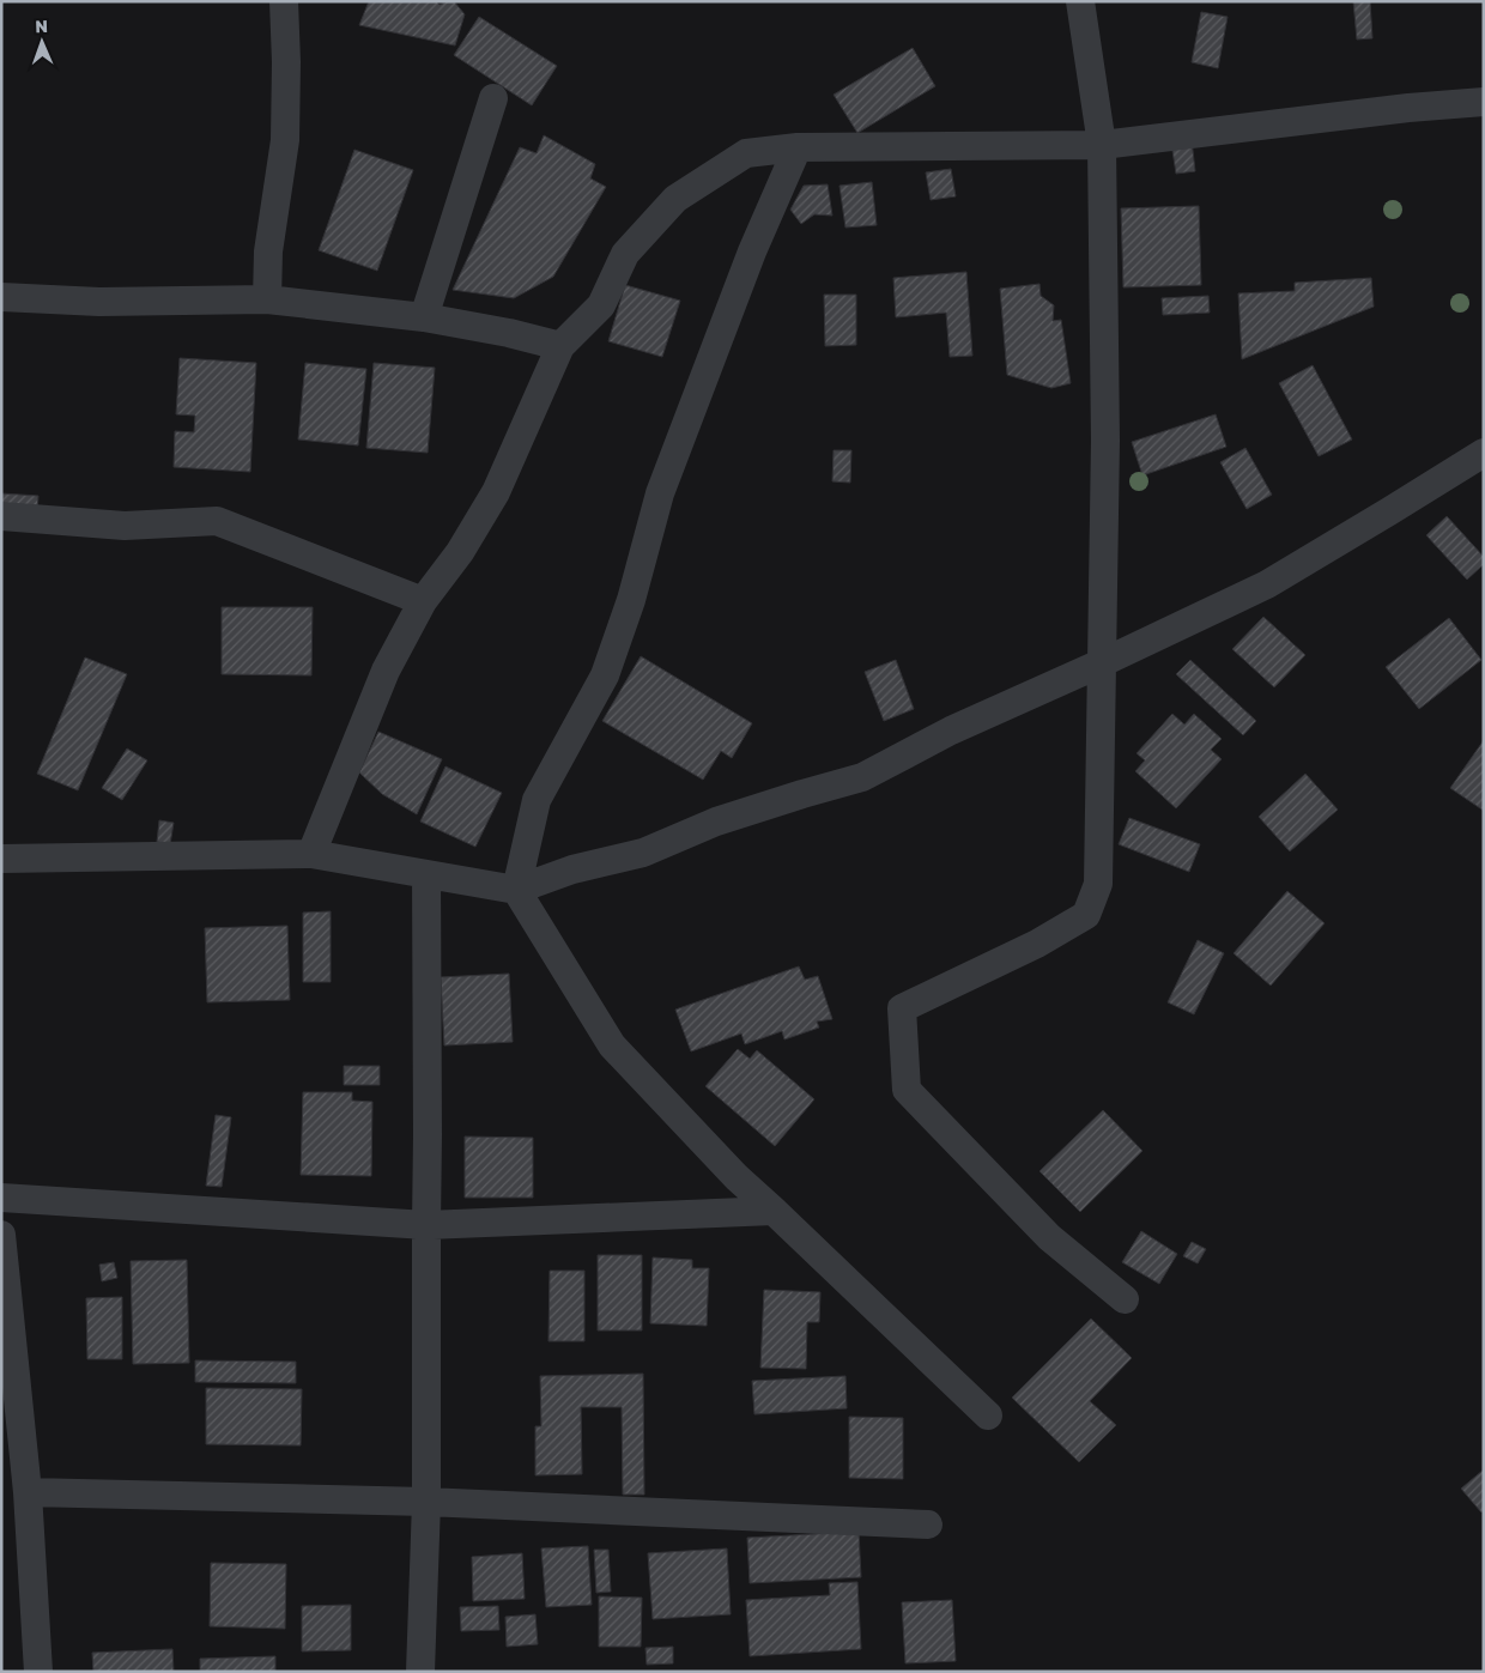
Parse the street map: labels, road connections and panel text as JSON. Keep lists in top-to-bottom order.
{
  "north": "top"
}
